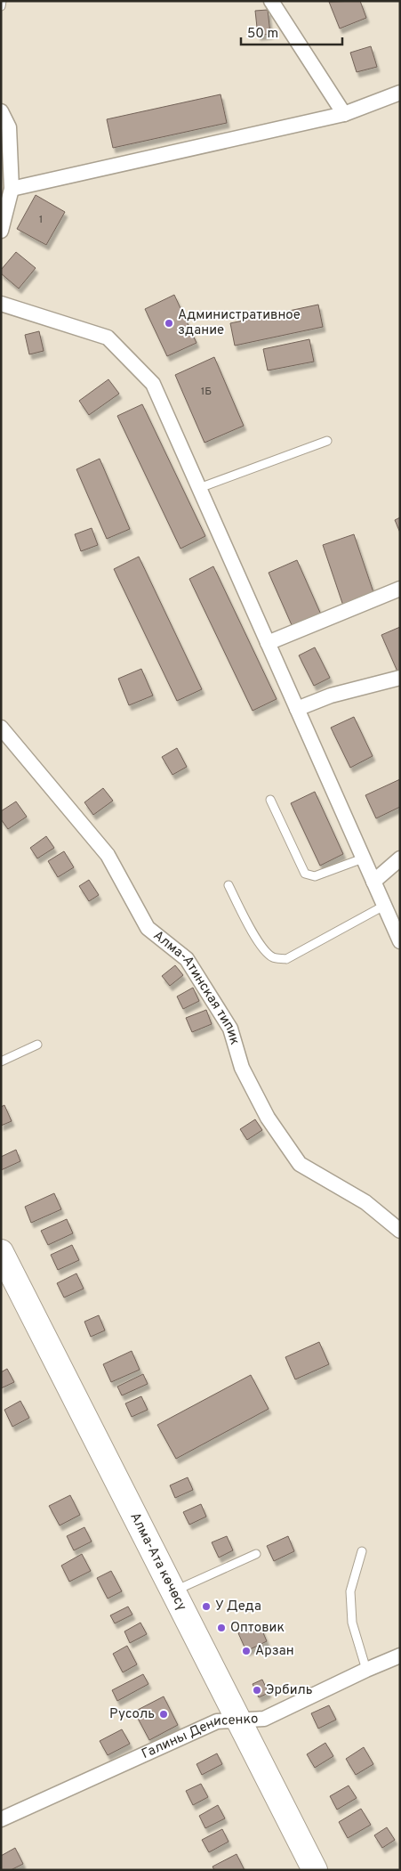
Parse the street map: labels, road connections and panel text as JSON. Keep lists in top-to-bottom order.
{
  "streets": {
    "highway": ["Алма-Ата көчөсү"],
    "street": ["Алма-Атинская типик", "Галины Денисенко"]
  },
  "crossings": [
    ["Алма-Ата көчөсү", "Галины Денисенко"]
  ],
  "places": [
    "Административное здание",
    "У Деда",
    "Оптовик",
    "Арзан",
    "Эрбиль",
    "Русоль"
  ],
  "house_numbers": ["1", "1Б"],
  "scale_bar": "50 m"
}
